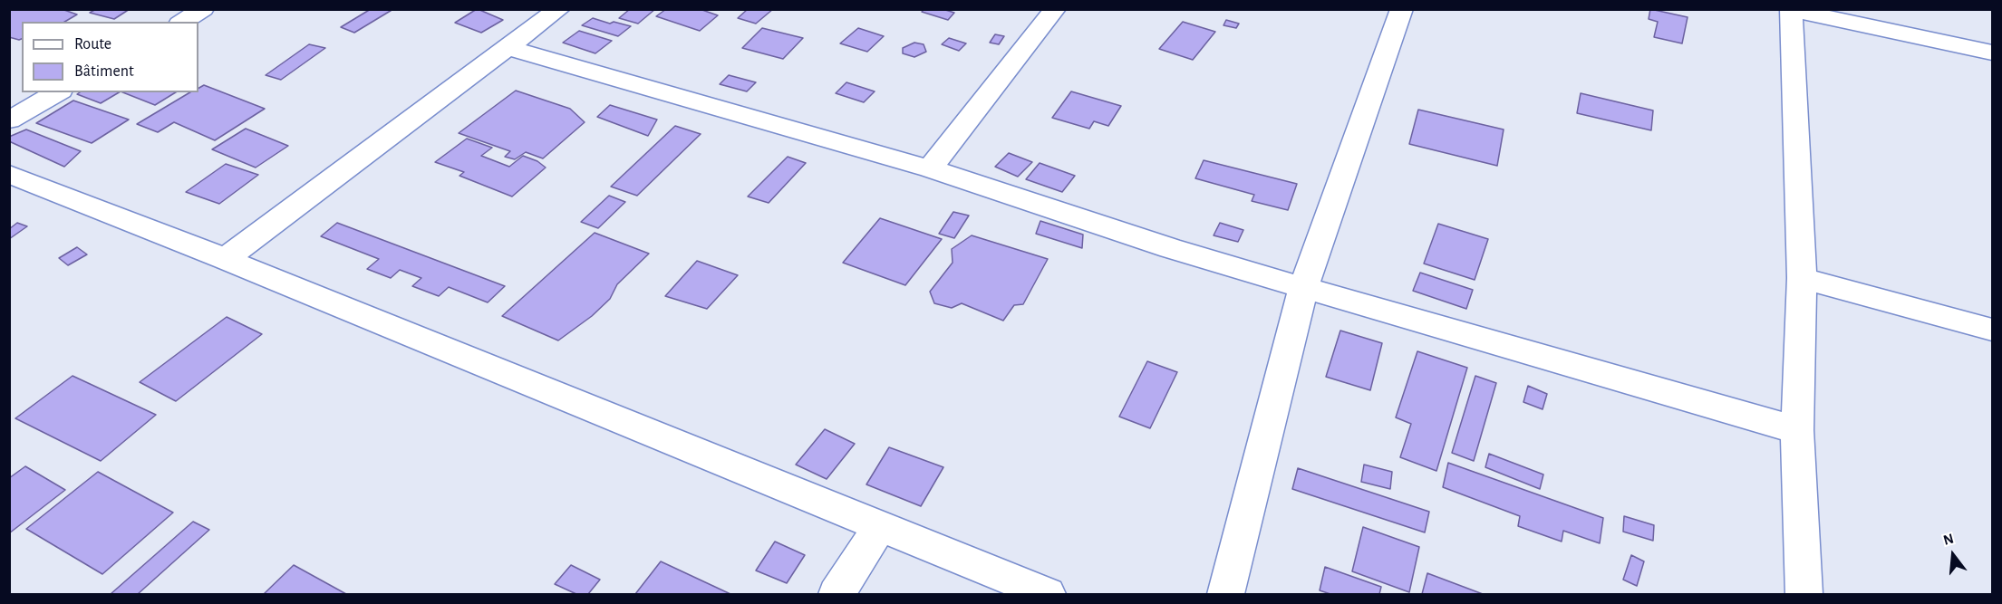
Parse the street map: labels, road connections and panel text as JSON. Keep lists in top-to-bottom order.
{
  "legend": ["Route", "Bâtiment"],
  "north": "top"
}
